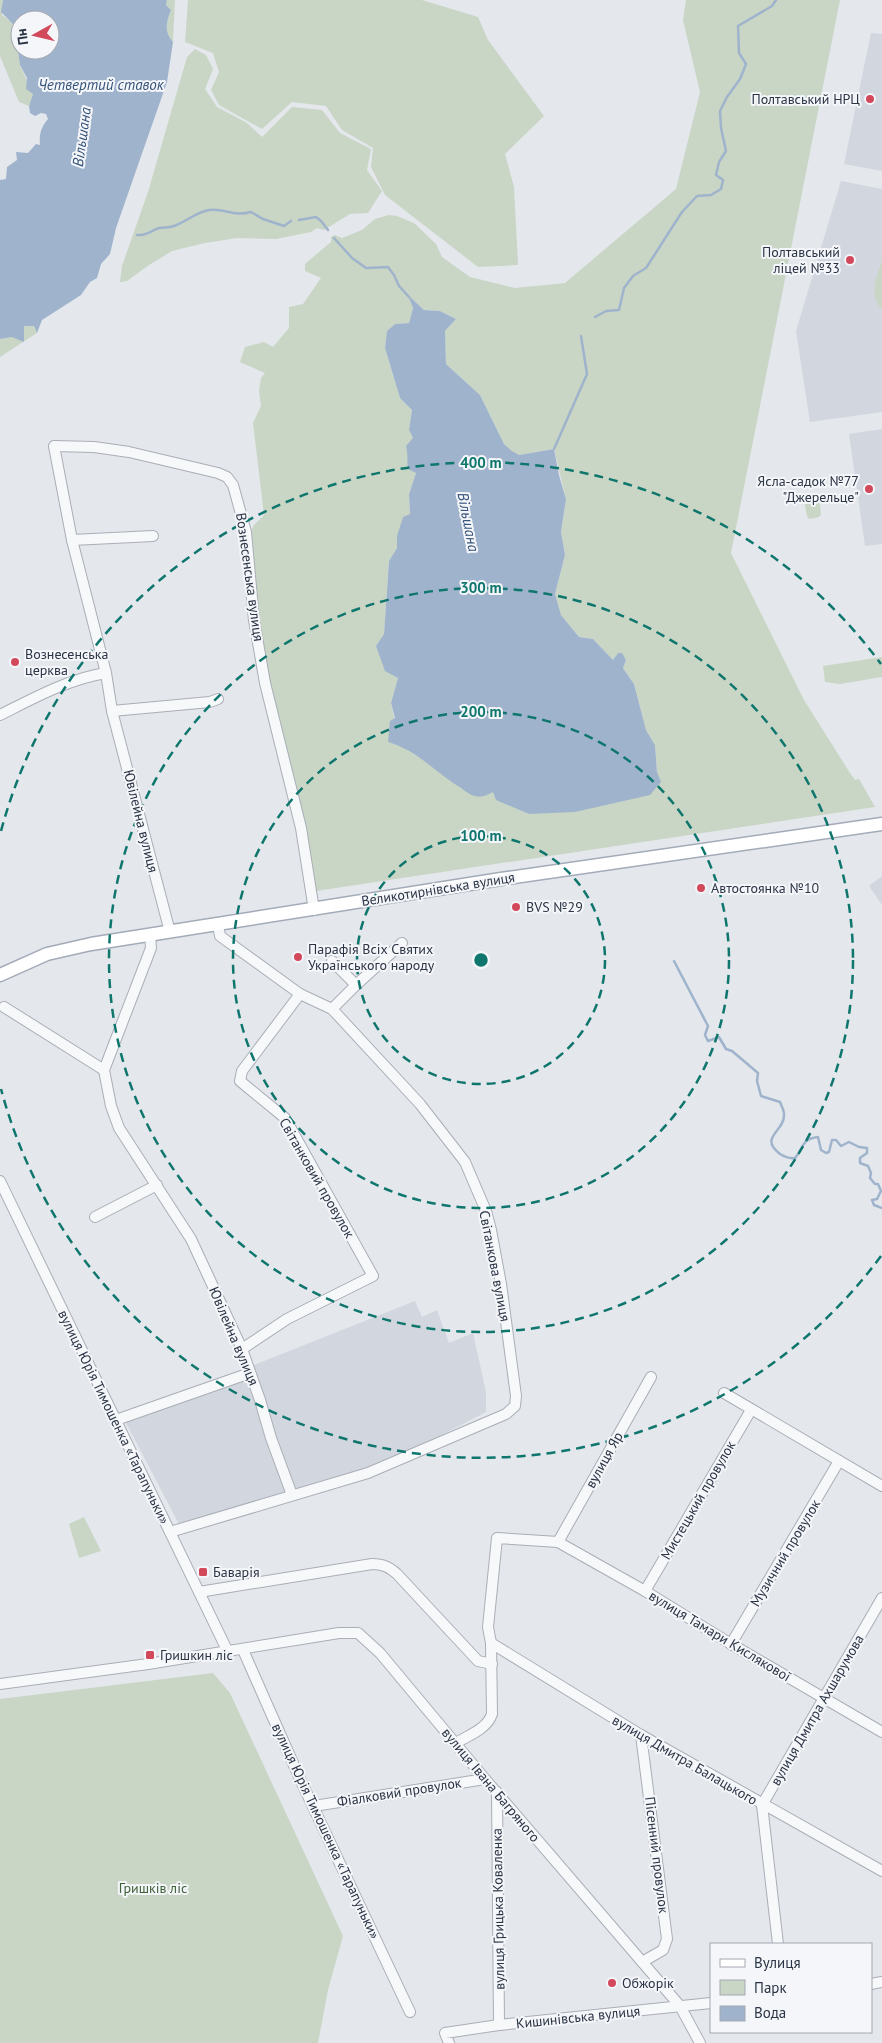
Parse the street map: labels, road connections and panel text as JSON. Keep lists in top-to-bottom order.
{
  "streets": {
    "main road": ["Великотирнівська вулиця"],
    "street": [
      "Вознесенська вулиця",
      "Ювілейна вулиця",
      "Світанковий провулок",
      "Світанкова вулиця",
      "вулиця Юрія Тимошенка «Тарапуньки»",
      "вулиця Яр",
      "Мистецький провулок",
      "Музичний провулок",
      "вулиця Тамари Кислякової",
      "вулиця Дмитра Ахшарумова",
      "вулиця Дмитра Балацького",
      "вулиця Івана Багряного",
      "Фіалковий провулок",
      "Пісенний провулок",
      "вулиця Грицька Коваленка",
      "Кишинівська вулиця"
    ]
  },
  "crossings": [
    ["Вознесенська вулиця", "Ювілейна вулиця"],
    ["Вознесенська вулиця", "Великотирнівська вулиця"],
    ["Ювілейна вулиця", "Великотирнівська вулиця"],
    ["Ювілейна вулиця", "Світанковий провулок"],
    ["Ювілейна вулиця", "Світанкова вулиця"],
    ["Великотирнівська вулиця", "Світанкова вулиця"],
    ["Світанковий провулок", "Світанкова вулиця"],
    ["вулиця Юрія Тимошенка «Тарапуньки»", "вулиця Івана Багряного"],
    ["вулиця Юрія Тимошенка «Тарапуньки»", "Фіалковий провулок"],
    ["вулиця Яр", "вулиця Тамари Кислякової"],
    ["Мистецький провулок", "вулиця Тамари Кислякової"],
    ["Музичний провулок", "вулиця Тамари Кислякової"],
    ["вулиця Тамари Кислякової", "вулиця Дмитра Ахшарумова"],
    ["вулиця Дмитра Ахшарумова", "вулиця Дмитра Балацького"],
    ["вулиця Дмитра Балацького", "Пісенний провулок"],
    ["вулиця Івана Багряного", "Фіалковий провулок"],
    ["вулиця Івана Багряного", "Пісенний провулок"],
    ["вулиця Івана Багряного", "вулиця Грицька Коваленка"],
    ["вулиця Івана Багряного", "Кишинівська вулиця"],
    ["вулиця Грицька Коваленка", "Кишинівська вулиця"]
  ],
  "water": ["Четвертий ставок", "Вільшана"],
  "parks": ["Гришків ліс"],
  "places": {
    "other": [
      "Полтавський НРЦ",
      "Полтавський ліцей №33",
      "Ясла-садок №77 \"Джерельце\"",
      "Вознесенська церква",
      "Автостоянка №10",
      "BVS №29",
      "Парафія Всіх Святих Українського народу",
      "Обжорік"
    ],
    "transit": ["Баварія", "Гришкин ліс"]
  },
  "legend": ["Вулиця", "Парк", "Вода"],
  "north": "left",
  "rings": [
    "400 m",
    "300 m",
    "200 m",
    "100 m"
  ]
}
